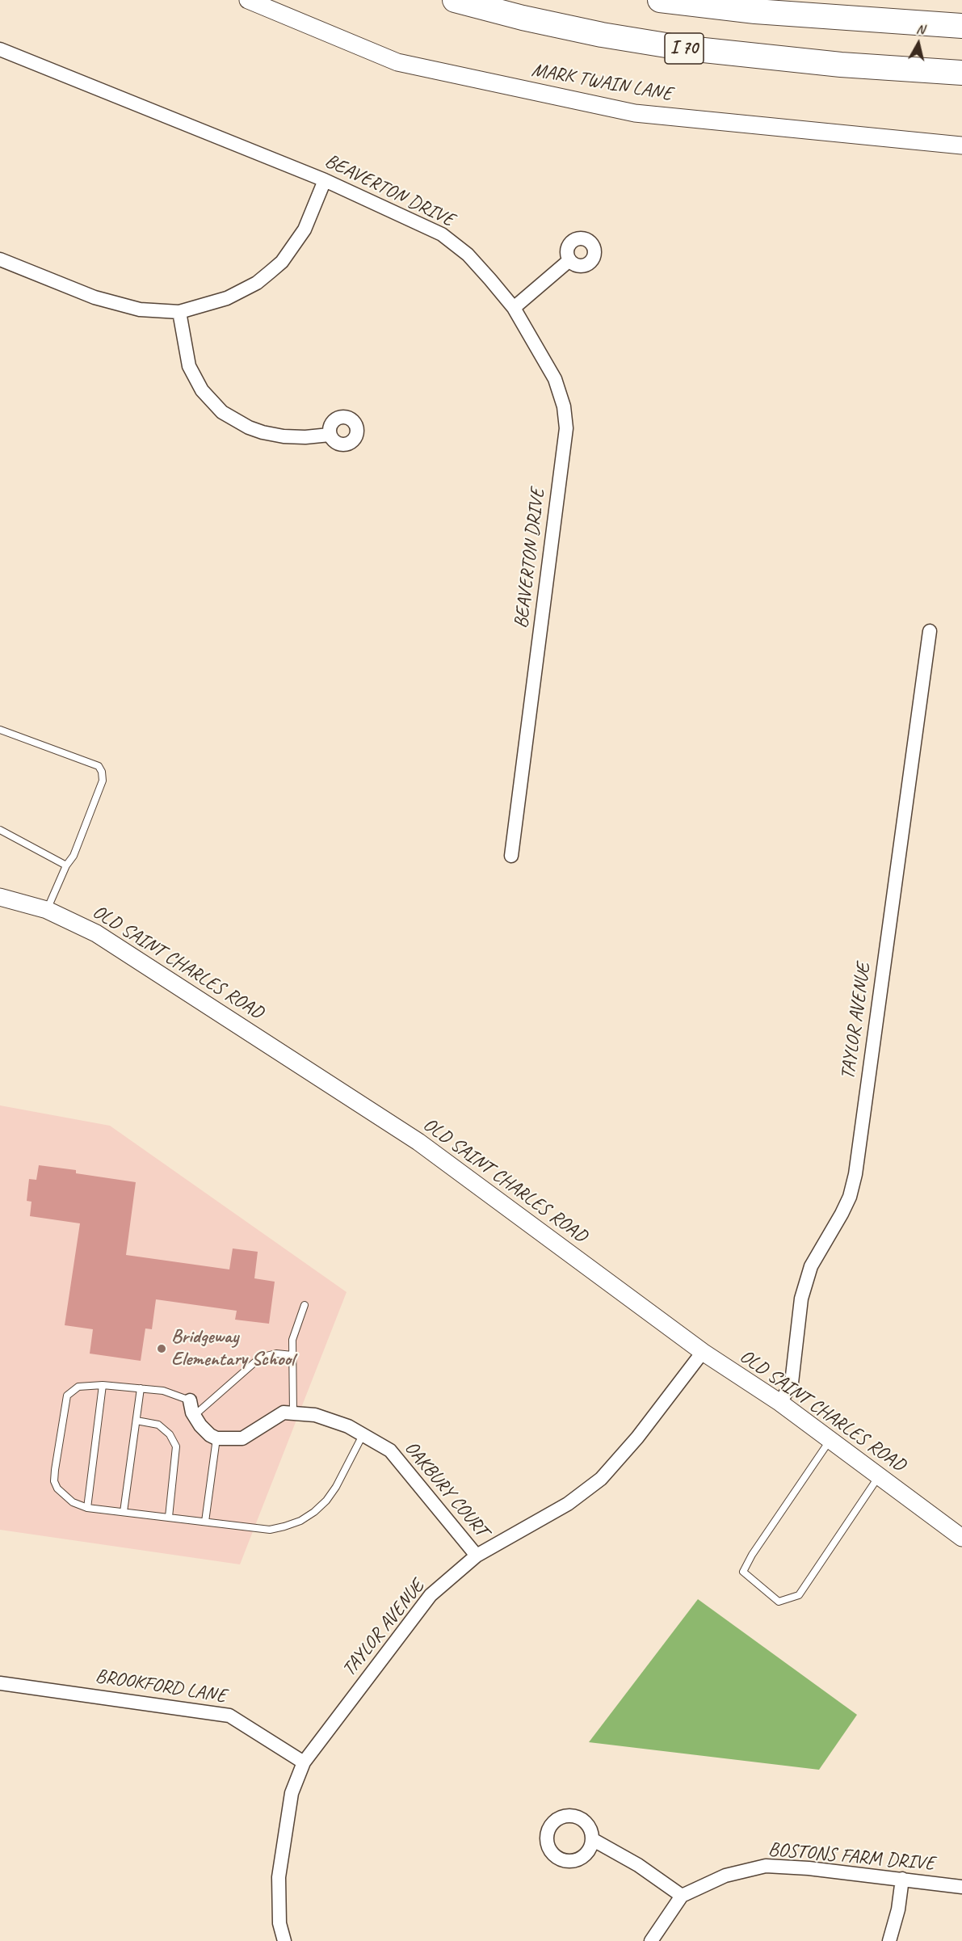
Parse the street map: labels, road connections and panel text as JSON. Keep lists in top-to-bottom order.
{
  "streets": {
    "highway": ["I 70"],
    "street": [
      "MARK TWAIN LANE",
      "BEAVERTON DRIVE",
      "OLD SAINT CHARLES ROAD",
      "TAYLOR AVENUE",
      "OAKBURY COURT",
      "BROOKFORD LANE",
      "BOSTONS FARM DRIVE"
    ]
  },
  "crossings": [
    ["OLD SAINT CHARLES ROAD", "TAYLOR AVENUE"],
    ["TAYLOR AVENUE", "OAKBURY COURT"],
    ["TAYLOR AVENUE", "BROOKFORD LANE"]
  ],
  "places": ["Bridgeway Elementary School"],
  "north": "top"
}
